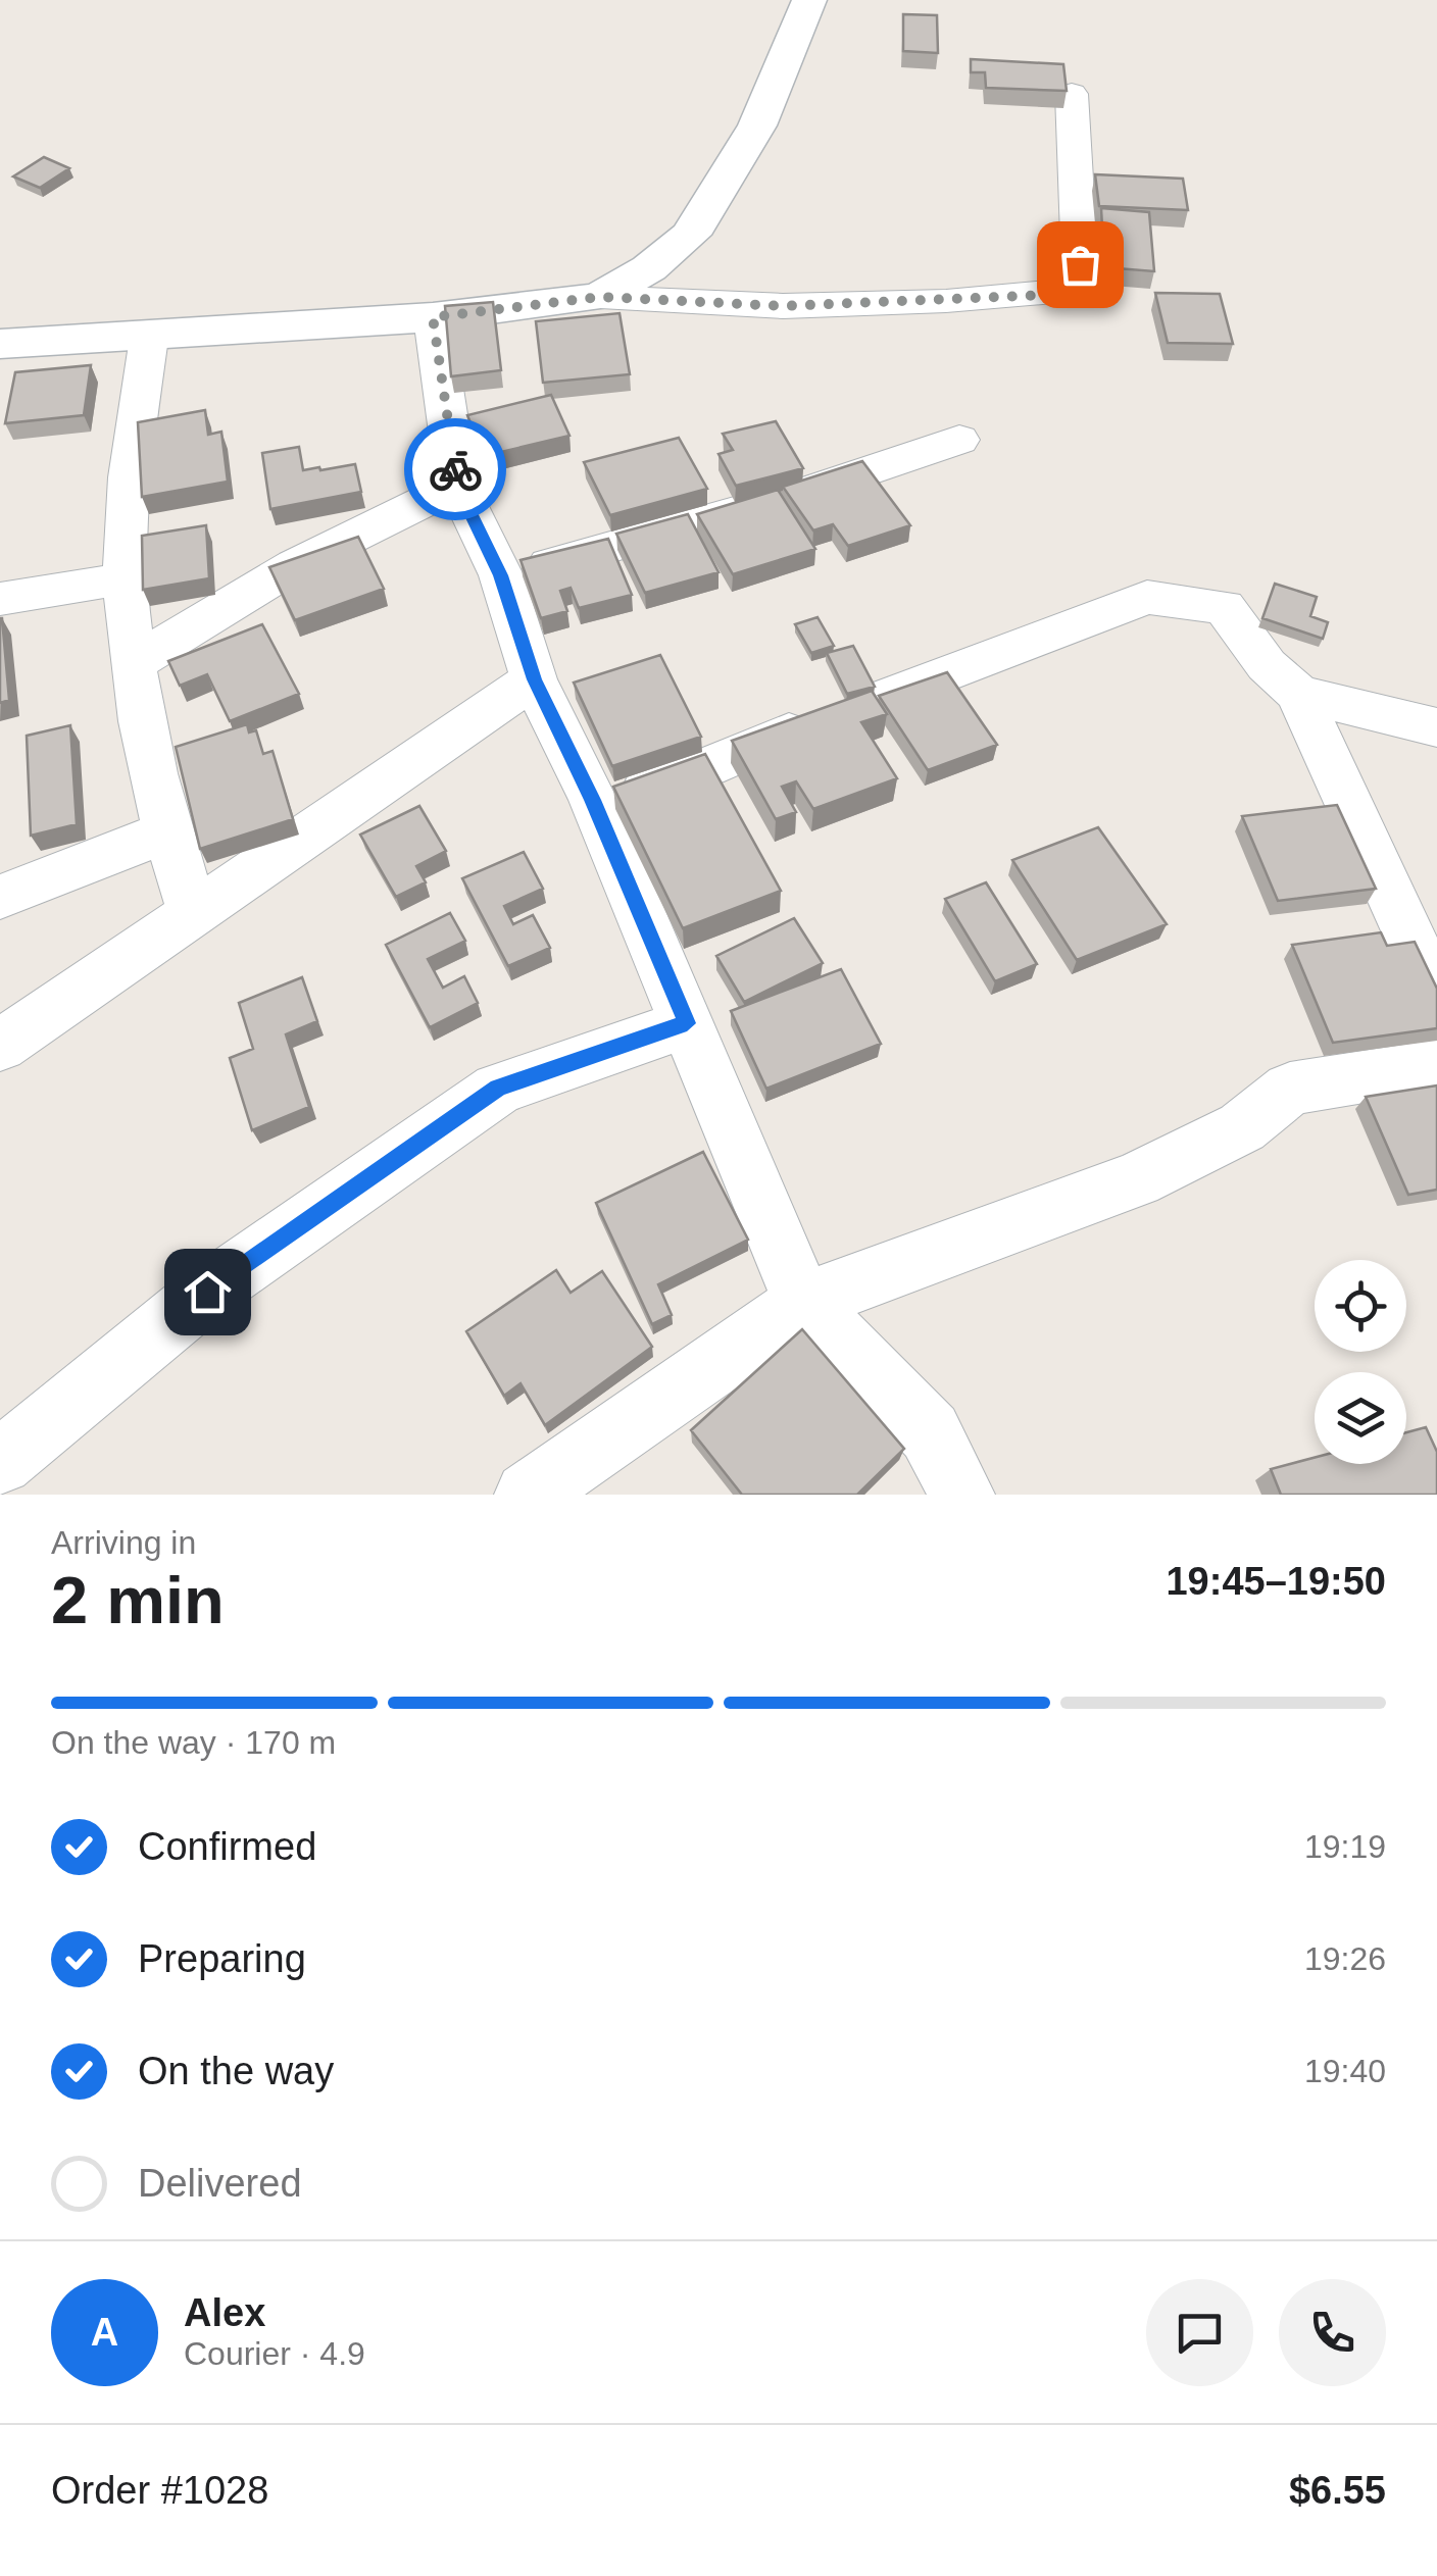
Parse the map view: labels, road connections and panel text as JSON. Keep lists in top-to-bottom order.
{
  "page": {
    "heading": ["2 min", "Arriving in", "19:45–19:50"],
    "panel": [
      "Alex",
      "Courier · 4.9",
      "Order #1028",
      "$6.55"
    ],
    "bar": "On the way · 170 m",
    "list": [
      ["Confirmed", "19:19"],
      ["Preparing", "19:26"],
      ["On the way", "19:40"],
      "Delivered"
    ],
    "round": "A"
  }
}
